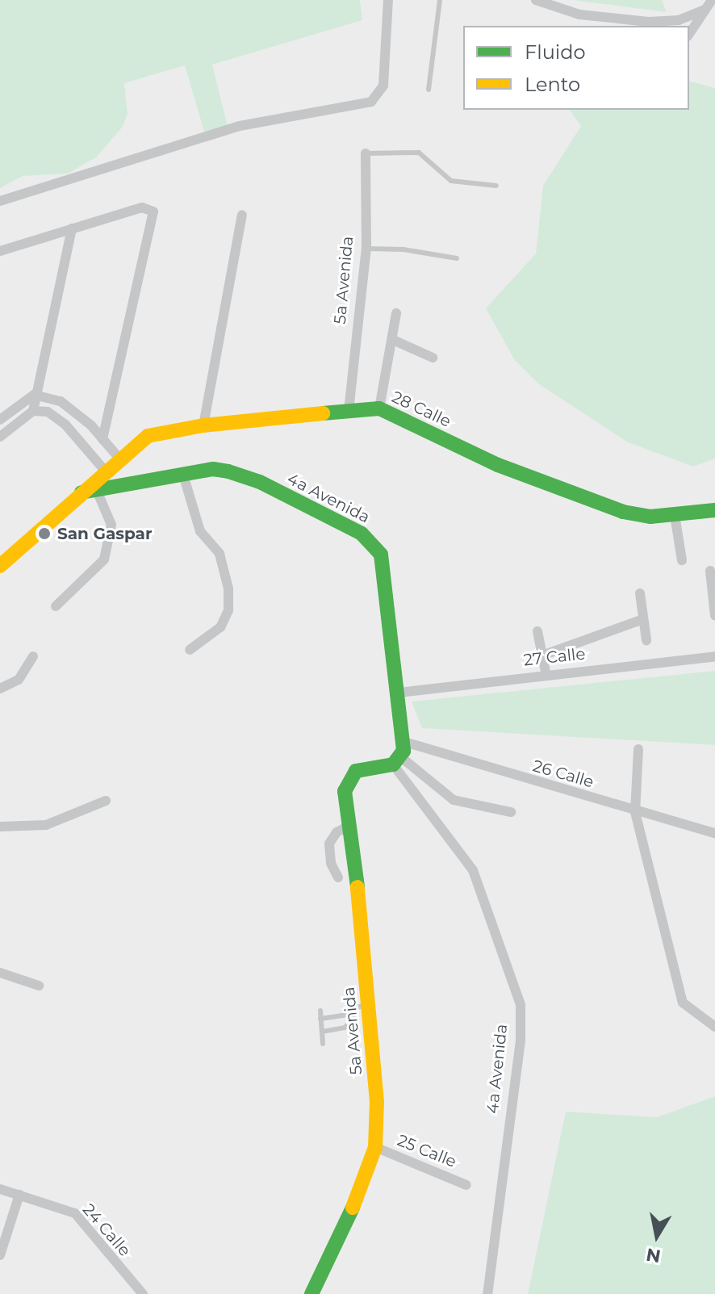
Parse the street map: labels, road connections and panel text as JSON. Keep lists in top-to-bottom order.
{
  "streets": {
    "street": [
      "5a Avenida",
      "28 Calle",
      "4a Avenida",
      "27 Calle",
      "26 Calle",
      "25 Calle",
      "24 Calle"
    ]
  },
  "crossings": [
    ["5a Avenida", "28 Calle"],
    ["5a Avenida", "4a Avenida"],
    ["5a Avenida", "25 Calle"],
    ["28 Calle", "4a Avenida"],
    ["4a Avenida", "27 Calle"],
    ["4a Avenida", "26 Calle"]
  ],
  "places": ["San Gaspar"],
  "legend": ["Fluido", "Lento"],
  "north": "bottom"
}
